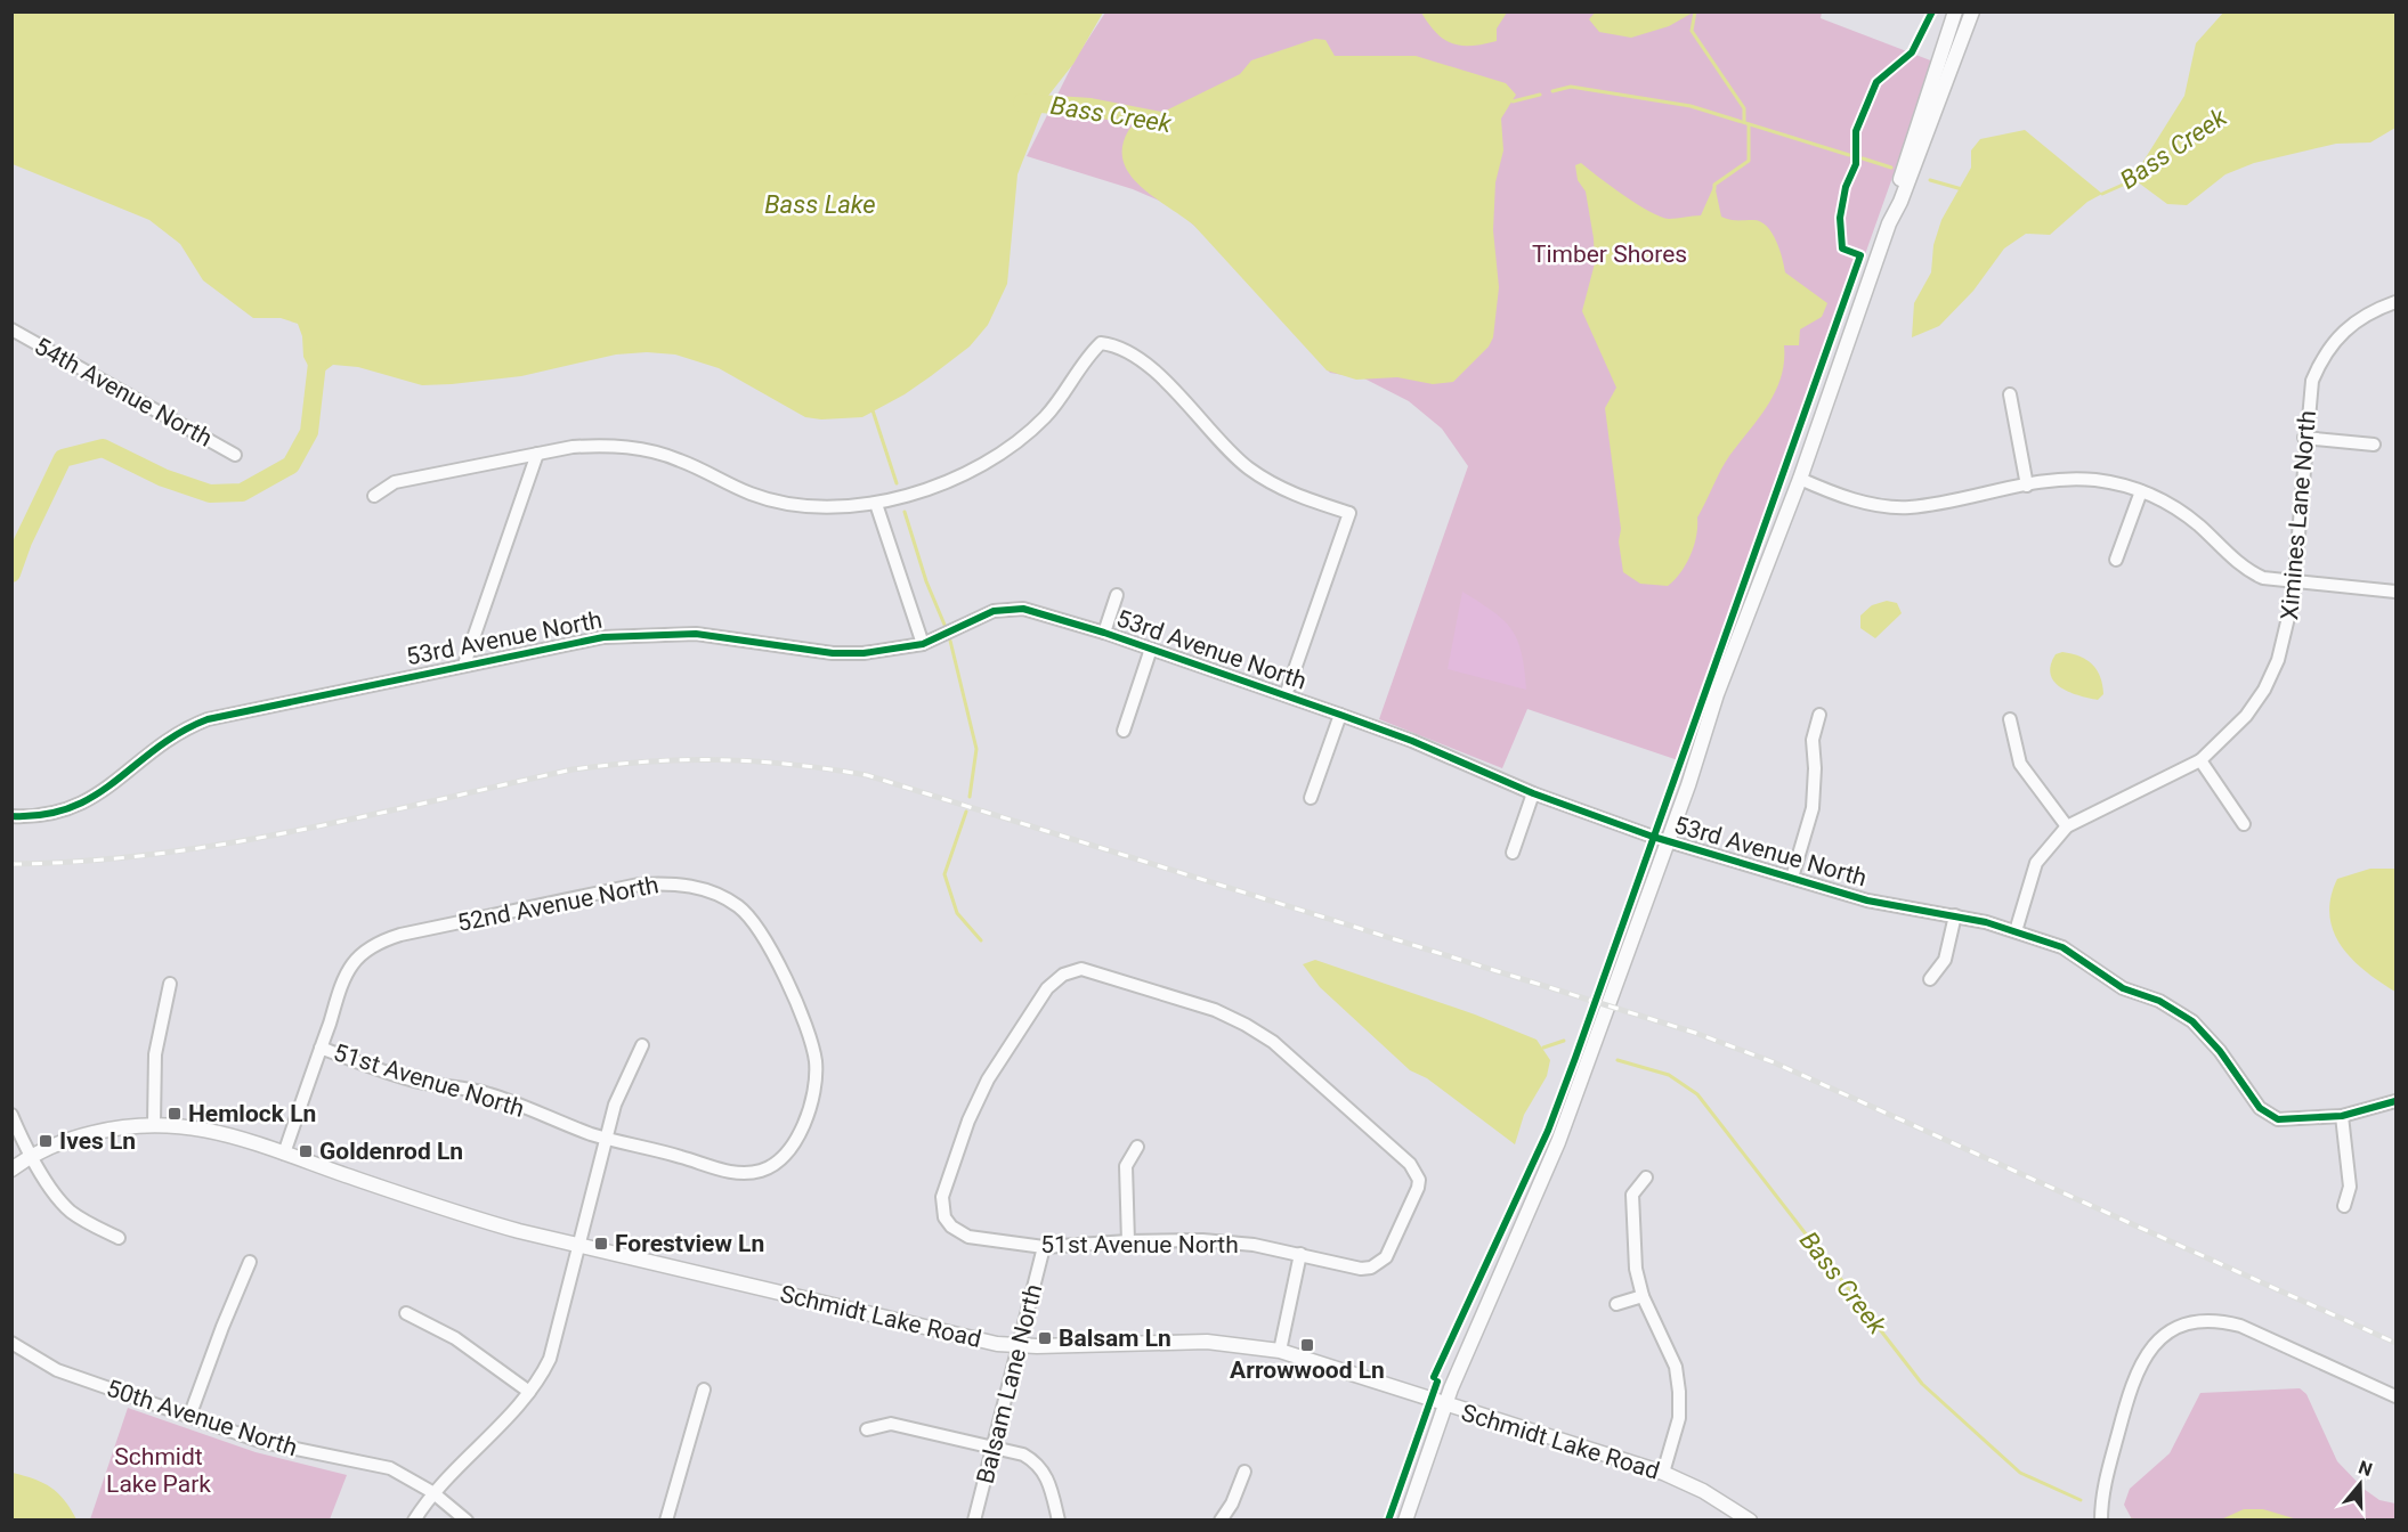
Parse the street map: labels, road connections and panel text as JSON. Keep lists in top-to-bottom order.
{
  "streets": {
    "street": [
      "54th Avenue North",
      "Ximines Lane North",
      "53rd Avenue North",
      "52nd Avenue North",
      "51st Avenue North",
      "Schmidt Lake Road",
      "Balsam Lane North",
      "50th Avenue North"
    ]
  },
  "crossings": [
    ["Ximines Lane North", "53rd Avenue North"],
    ["52nd Avenue North", "51st Avenue North"],
    ["52nd Avenue North", "Schmidt Lake Road"],
    ["51st Avenue North", "Balsam Lane North"],
    ["Schmidt Lake Road", "Balsam Lane North"]
  ],
  "water": ["Bass Creek", "Bass Lake"],
  "parks": ["Timber Shores", "Schmidt Lake Park"],
  "places": {
    "transit": [
      "Hemlock Ln",
      "Ives Ln",
      "Goldenrod Ln",
      "Forestview Ln",
      "Balsam Ln",
      "Arrowwood Ln"
    ]
  },
  "north": "top"
}
